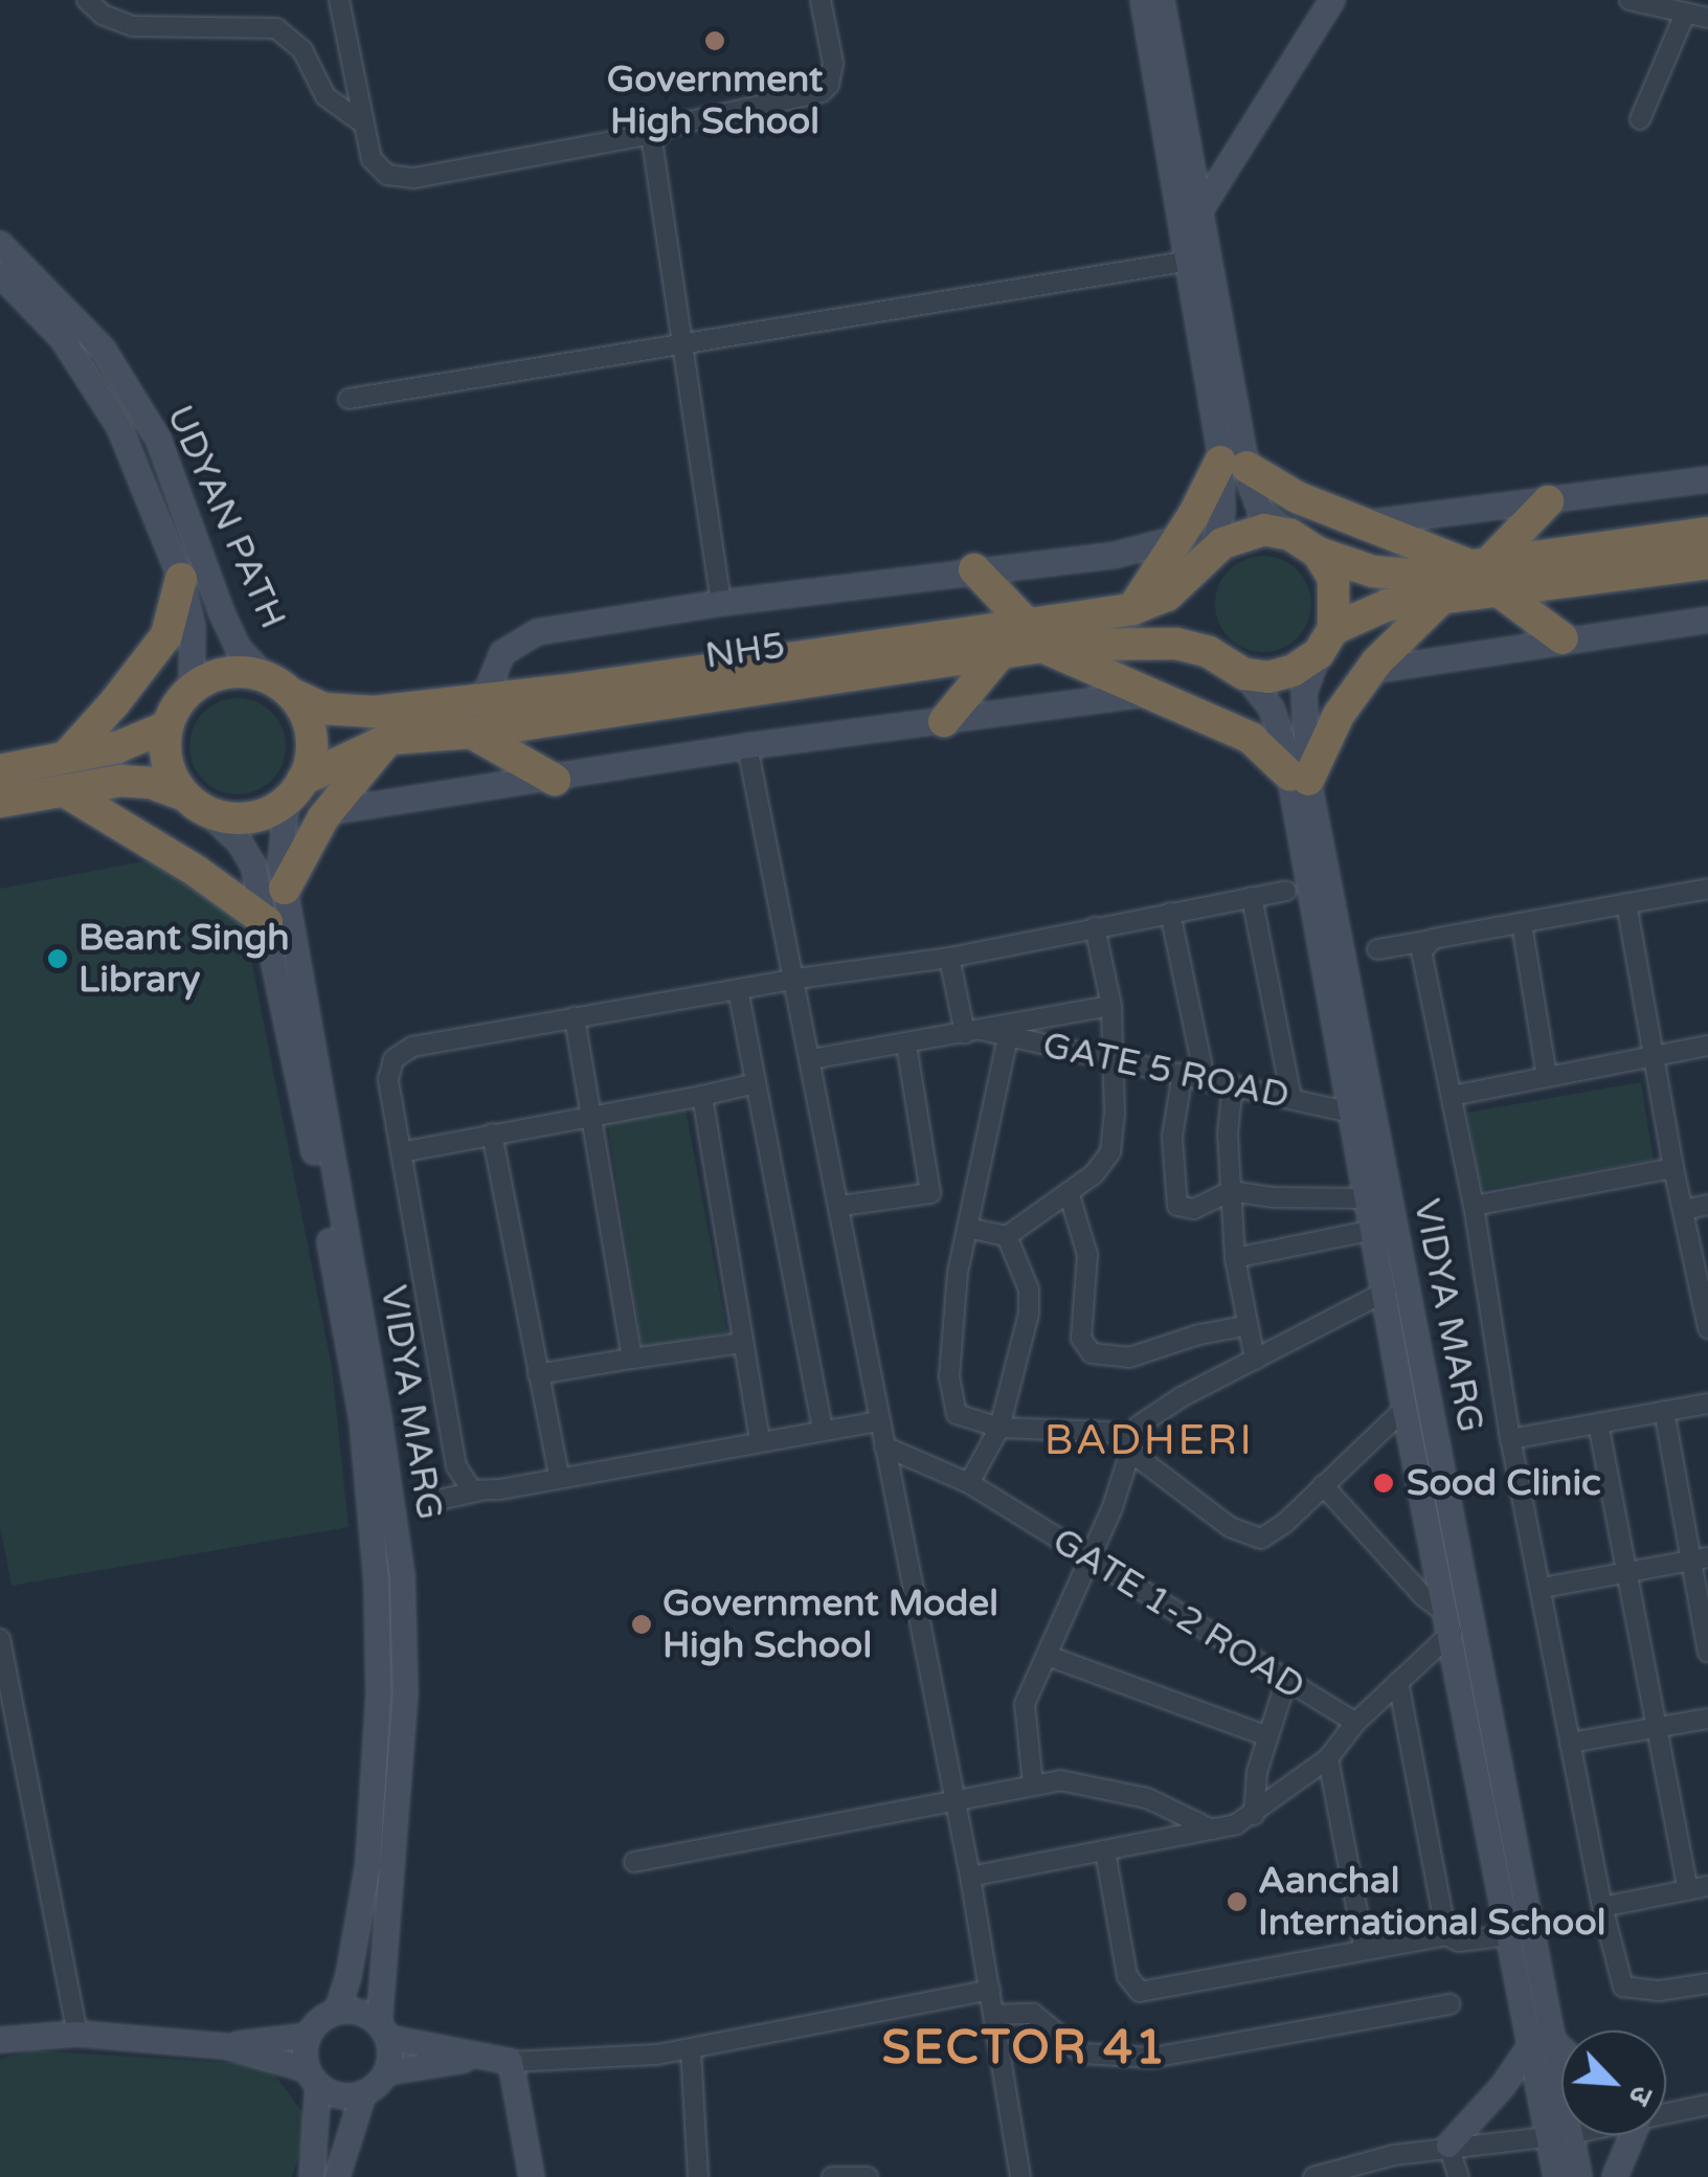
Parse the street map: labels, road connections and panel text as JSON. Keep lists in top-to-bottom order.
{
  "streets": {
    "highway": ["NH5"],
    "main road": ["UDYAN PATH", "VIDYA MARG"],
    "street": ["GATE 5 ROAD", "GATE 1-2 ROAD"]
  },
  "crossings": [
    ["UDYAN PATH", "NH5"],
    ["UDYAN PATH", "VIDYA MARG"],
    ["NH5", "VIDYA MARG"],
    ["GATE 5 ROAD", "VIDYA MARG"]
  ],
  "districts": ["BADHERI", "SECTOR 41"],
  "places": [
    "Government High School",
    "Beant Singh Library",
    "Sood Clinic",
    "Government Model High School",
    "Aanchal International School"
  ],
  "north": "bottom right"
}
